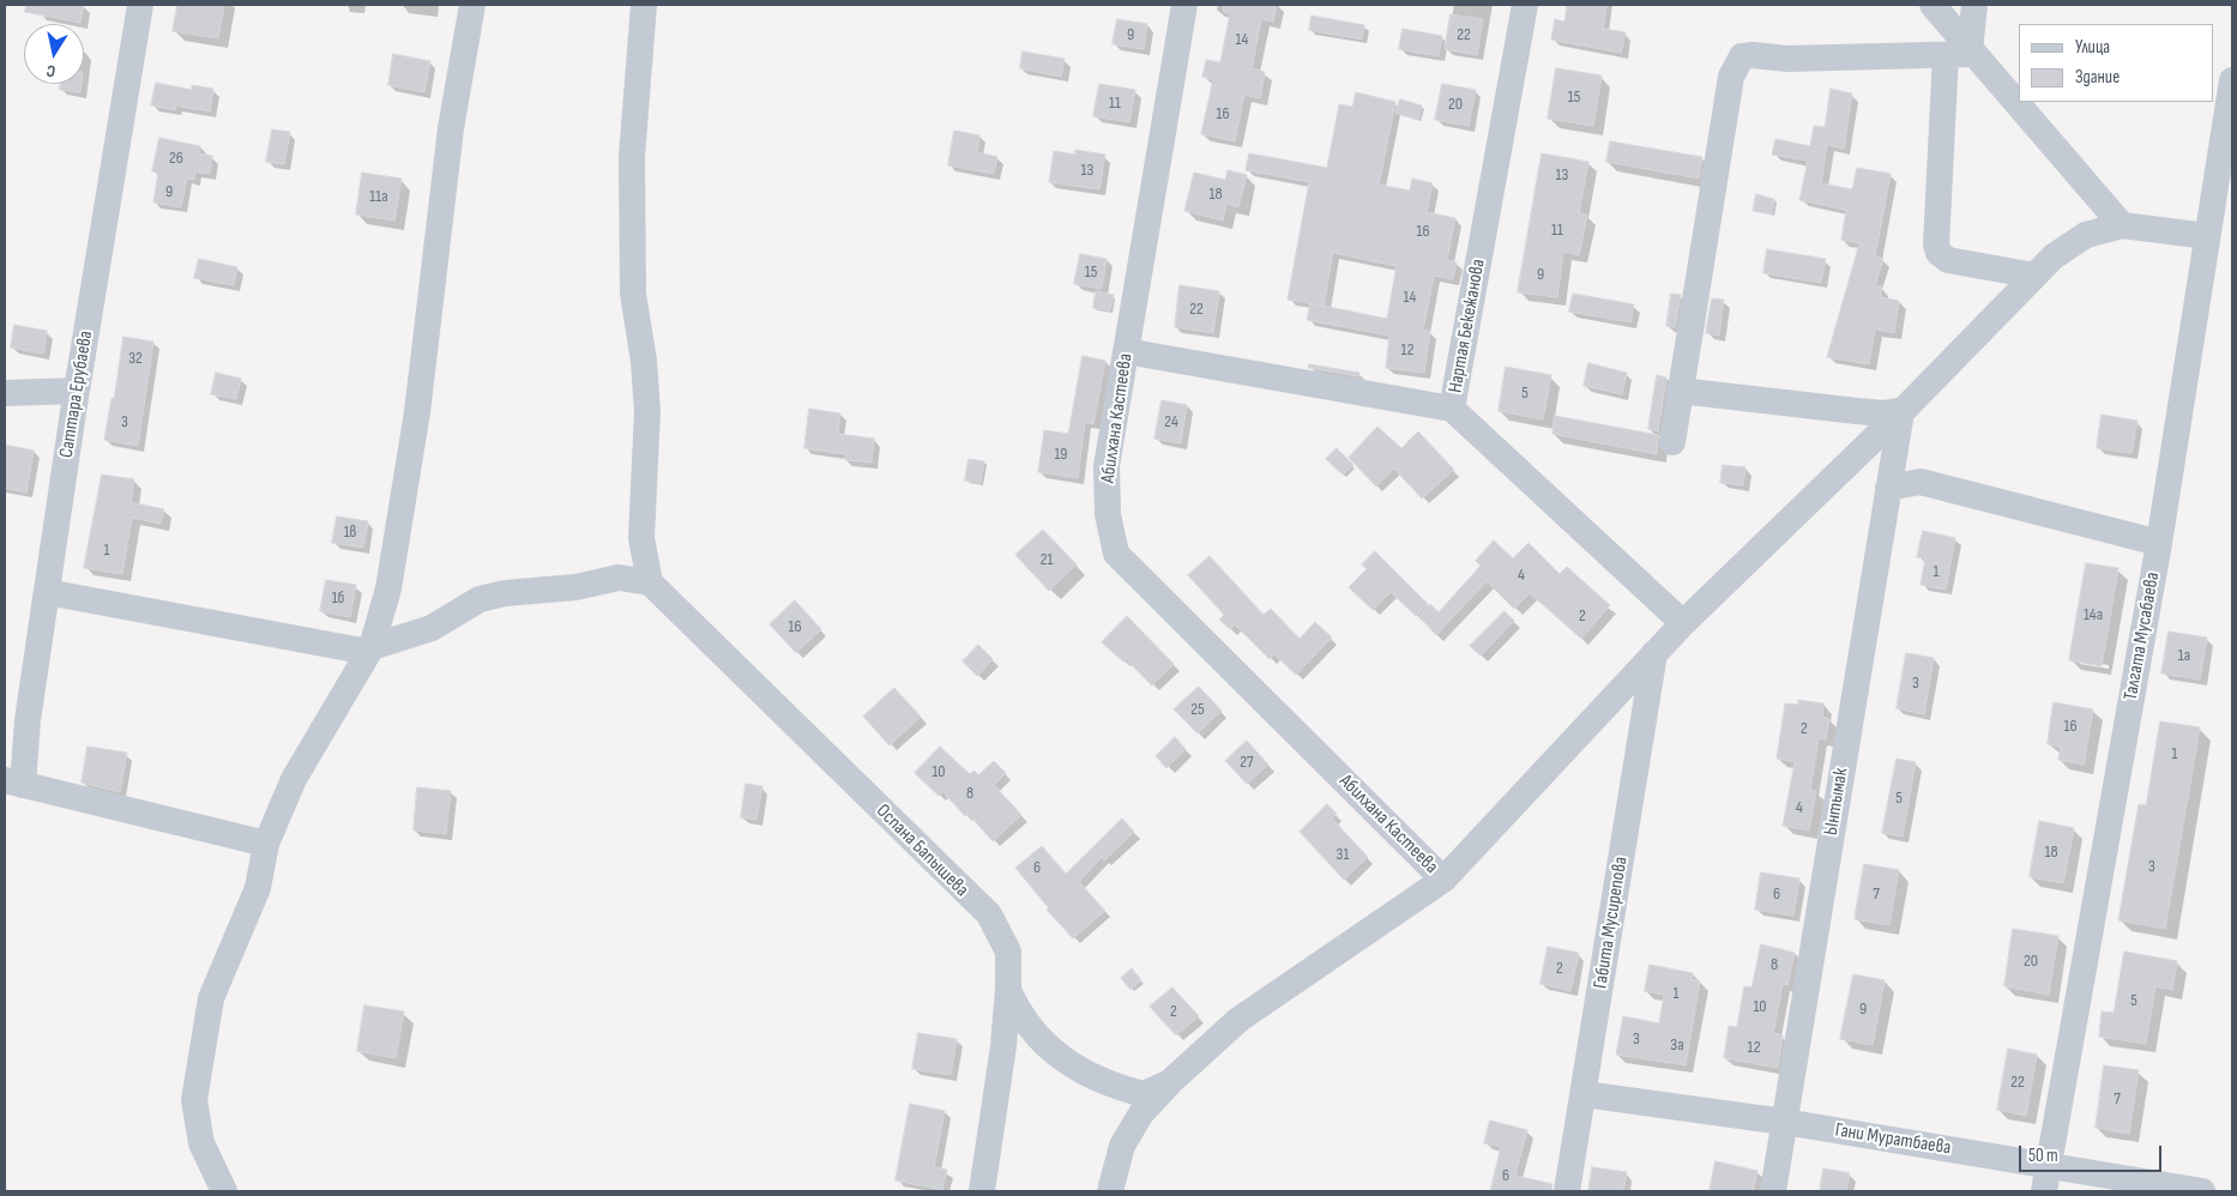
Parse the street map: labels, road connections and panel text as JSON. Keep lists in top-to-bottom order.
{
  "streets": {
    "street": [
      "Нартая Бекежанова",
      "Саттара Ерубаева",
      "Абилхана Кастеева",
      "Талгата Мусабаева",
      "Ынтымак",
      "Оспана Бапышева",
      "Габита Мусирепова",
      "Гани Муратбаева"
    ]
  },
  "crossings": [
    ["Талгата Мусабаева", "Гани Муратбаева"],
    ["Ынтымак", "Гани Муратбаева"],
    ["Габита Мусирепова", "Гани Муратбаева"]
  ],
  "house_numbers": [
    "9",
    "22",
    "14",
    "15",
    "11",
    "20",
    "16",
    "26",
    "13",
    "13",
    "9",
    "18",
    "11а",
    "11",
    "16",
    "15",
    "9",
    "14",
    "22",
    "12",
    "32",
    "5",
    "3",
    "24",
    "19",
    "1в",
    "1",
    "21",
    "1",
    "4",
    "1б",
    "14а",
    "2",
    "16",
    "1а",
    "3",
    "25",
    "16",
    "2",
    "1",
    "27",
    "10",
    "8",
    "5",
    "4",
    "18",
    "31",
    "3",
    "6",
    "6",
    "7",
    "20",
    "8",
    "2",
    "1",
    "5",
    "10",
    "9",
    "2",
    "3",
    "3а",
    "12",
    "22",
    "7",
    "6"
  ],
  "legend": ["Улица", "Здание"],
  "scale_bar": "50 m",
  "north": "bottom"
}
